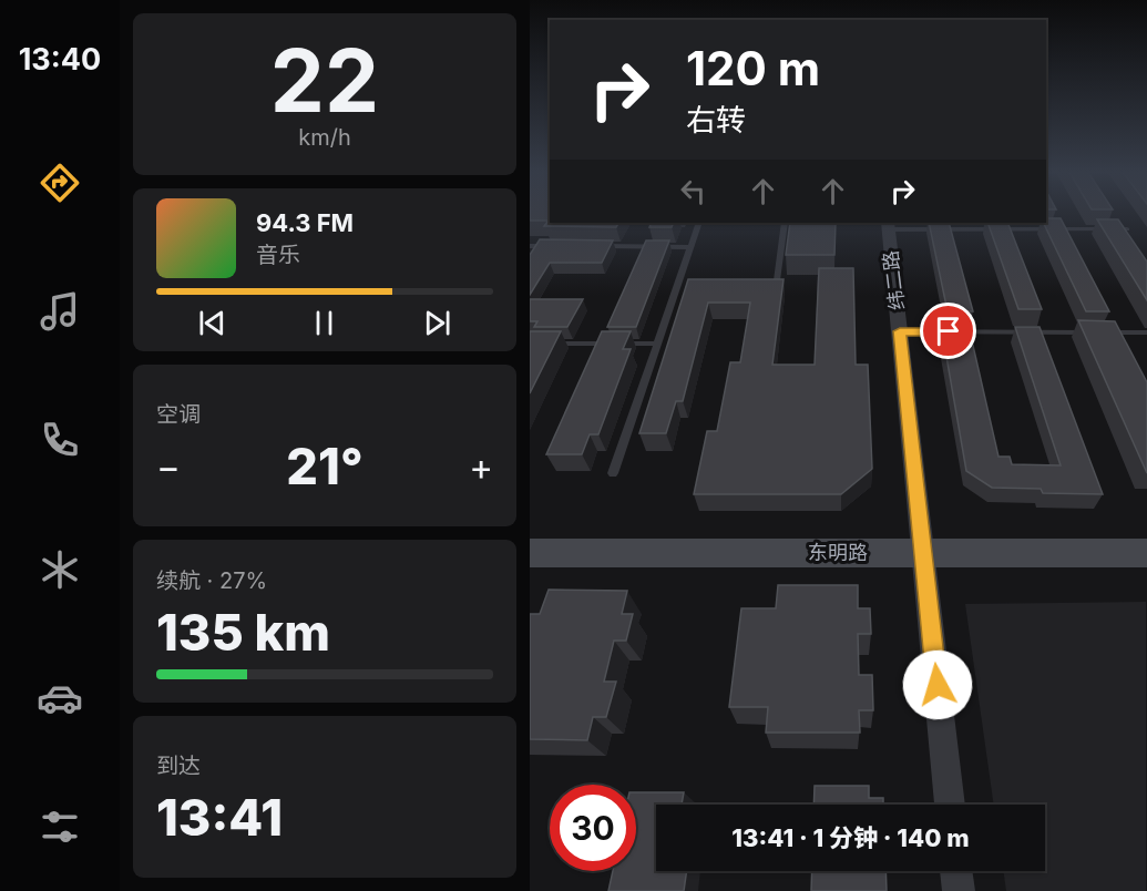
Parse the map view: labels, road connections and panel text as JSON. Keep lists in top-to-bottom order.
{
  "streets": {
    "street": ["纬二路", "东明路"]
  },
  "crossings": [
    ["纬二路", "东明路"]
  ],
  "page": {
    "tabs": "13:40",
    "tile": [
      ["22", "km/h"],
      "空调",
      ["续航 · 27%", "135 km"],
      ["到达", "13:41"]
    ],
    "turn": ["120 m", "右转"],
    "song": ["94.3 FM", "音乐"],
    "heat": ["−", "21°", "+"],
    "limit": "30",
    "trip": "13:41 · 1 分钟 · 140 m"
  }
}
